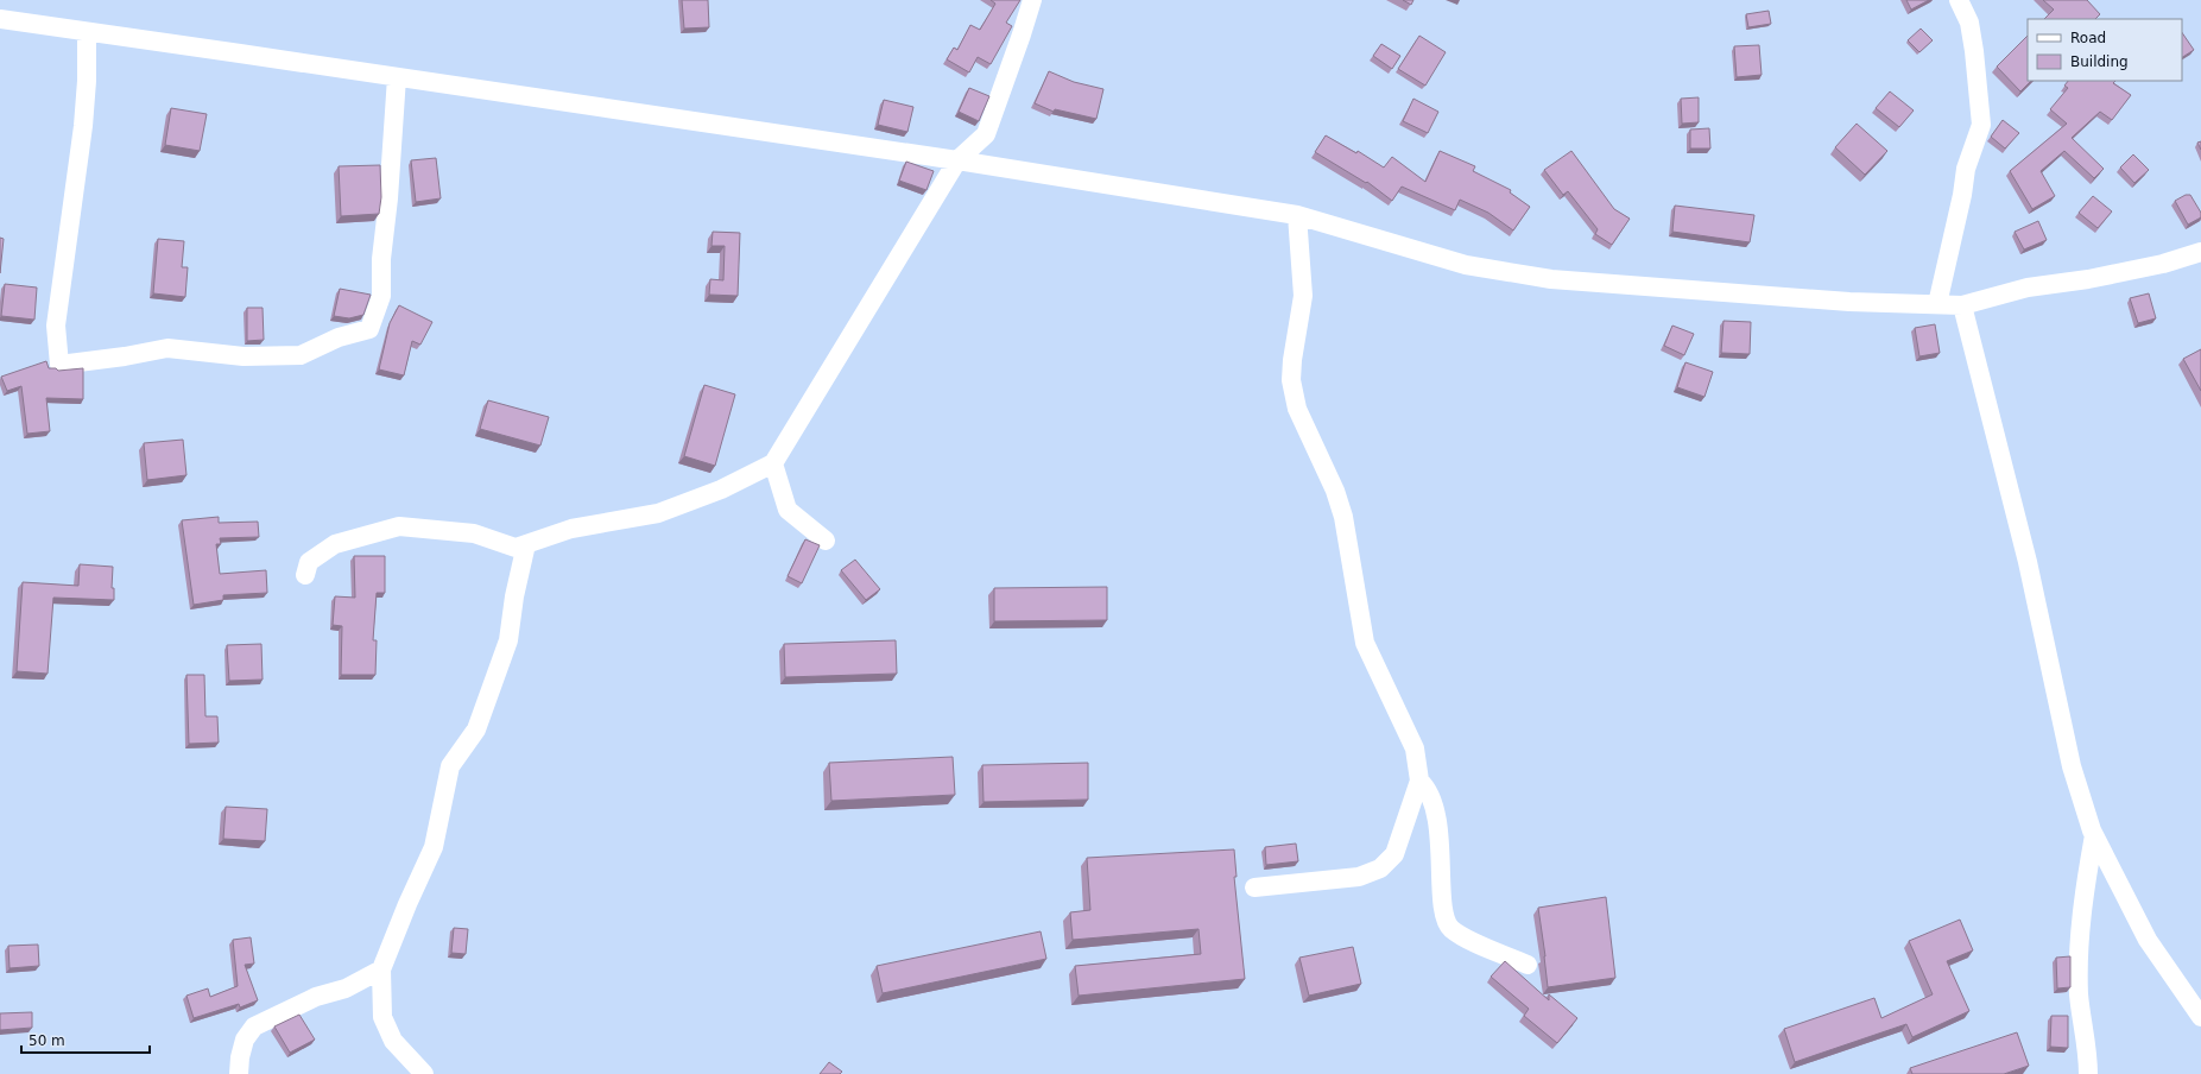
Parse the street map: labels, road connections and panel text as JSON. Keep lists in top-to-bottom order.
{
  "legend": ["Road", "Building"],
  "scale_bar": "50 m"
}
